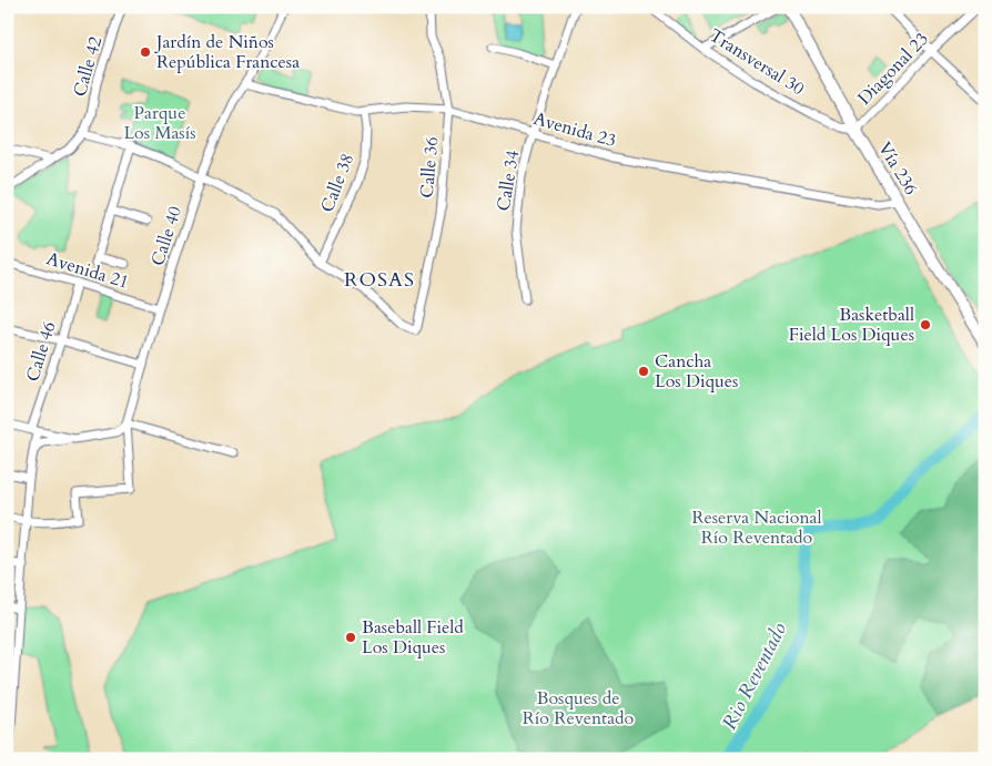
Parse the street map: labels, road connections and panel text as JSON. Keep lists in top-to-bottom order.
{
  "streets": {
    "main road": ["Vía 236"],
    "street": [
      "Transversal 30",
      "Calle 42",
      "Diagonal 23",
      "Avenida 23",
      "Calle 36",
      "Calle 34",
      "Calle 38",
      "Calle 40",
      "Avenida 21",
      "Calle 46"
    ]
  },
  "crossings": [
    ["Transversal 30", "Diagonal 23"],
    ["Transversal 30", "Vía 236"],
    ["Diagonal 23", "Vía 236"],
    ["Avenida 23", "Calle 36"],
    ["Avenida 23", "Vía 236"],
    ["Avenida 23", "Calle 34"],
    ["Avenida 23", "Calle 38"],
    ["Avenida 23", "Calle 40"],
    ["Calle 36", "Calle 38"],
    ["Calle 40", "Avenida 21"],
    ["Calle 40", "Calle 46"],
    ["Avenida 21", "Calle 46"]
  ],
  "districts": ["ROSAS"],
  "water": ["Rio Reventado"],
  "parks": ["Parque Los Masís", "Reserva Nacional Río Reventado", "Bosques de Río Reventado"],
  "places": [
    "Jardín de Niños República Francesa",
    "Basketball Field Los Diques",
    "Cancha Los Diques",
    "Baseball Field Los Diques"
  ]
}
